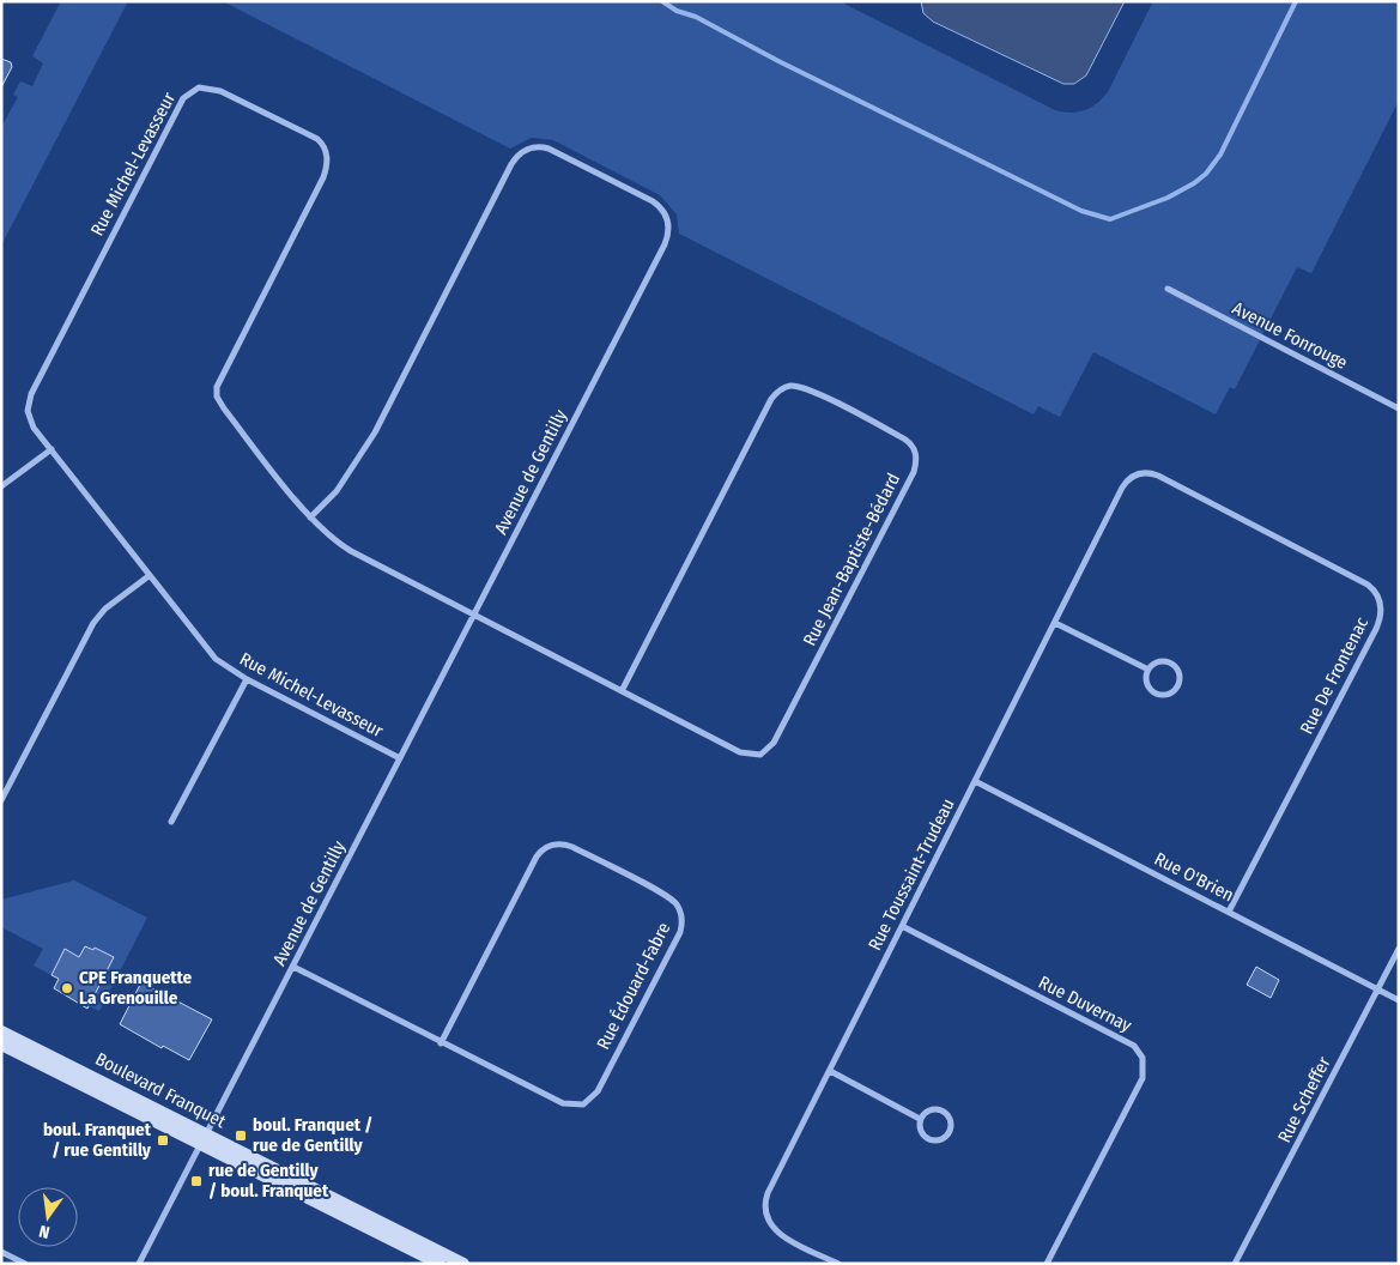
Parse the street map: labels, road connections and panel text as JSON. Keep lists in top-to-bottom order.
{
  "streets": {
    "street": [
      "Rue Michel-Levasseur",
      "Avenue Fonrouge",
      "Avenue de Gentilly",
      "Rue Jean-Baptiste-Bédard",
      "Rue De Frontenac",
      "Rue Toussaint-Trudeau",
      "Rue O'Brien",
      "Rue Édouard-Fabre",
      "Rue Duvernay",
      "Boulevard Franquet",
      "Rue Scheffer"
    ]
  },
  "crossings": [
    ["Rue Michel-Levasseur", "Avenue de Gentilly"],
    ["Rue Michel-Levasseur", "Rue Jean-Baptiste-Bédard"],
    ["Avenue de Gentilly", "Rue Jean-Baptiste-Bédard"],
    ["Avenue de Gentilly", "Rue Édouard-Fabre"],
    ["Avenue de Gentilly", "Boulevard Franquet"],
    ["Rue De Frontenac", "Rue Toussaint-Trudeau"],
    ["Rue De Frontenac", "Rue O'Brien"],
    ["Rue Toussaint-Trudeau", "Rue O'Brien"],
    ["Rue Toussaint-Trudeau", "Rue Duvernay"],
    ["Rue O'Brien", "Rue Scheffer"]
  ],
  "places": {
    "other": ["CPE Franquette La Grenouille"],
    "transit": ["boul. Franquet / rue de Gentilly", "boul. Franquet / rue Gentilly", "rue de Gentilly / boul. Franquet"]
  },
  "north": "bottom"
}
